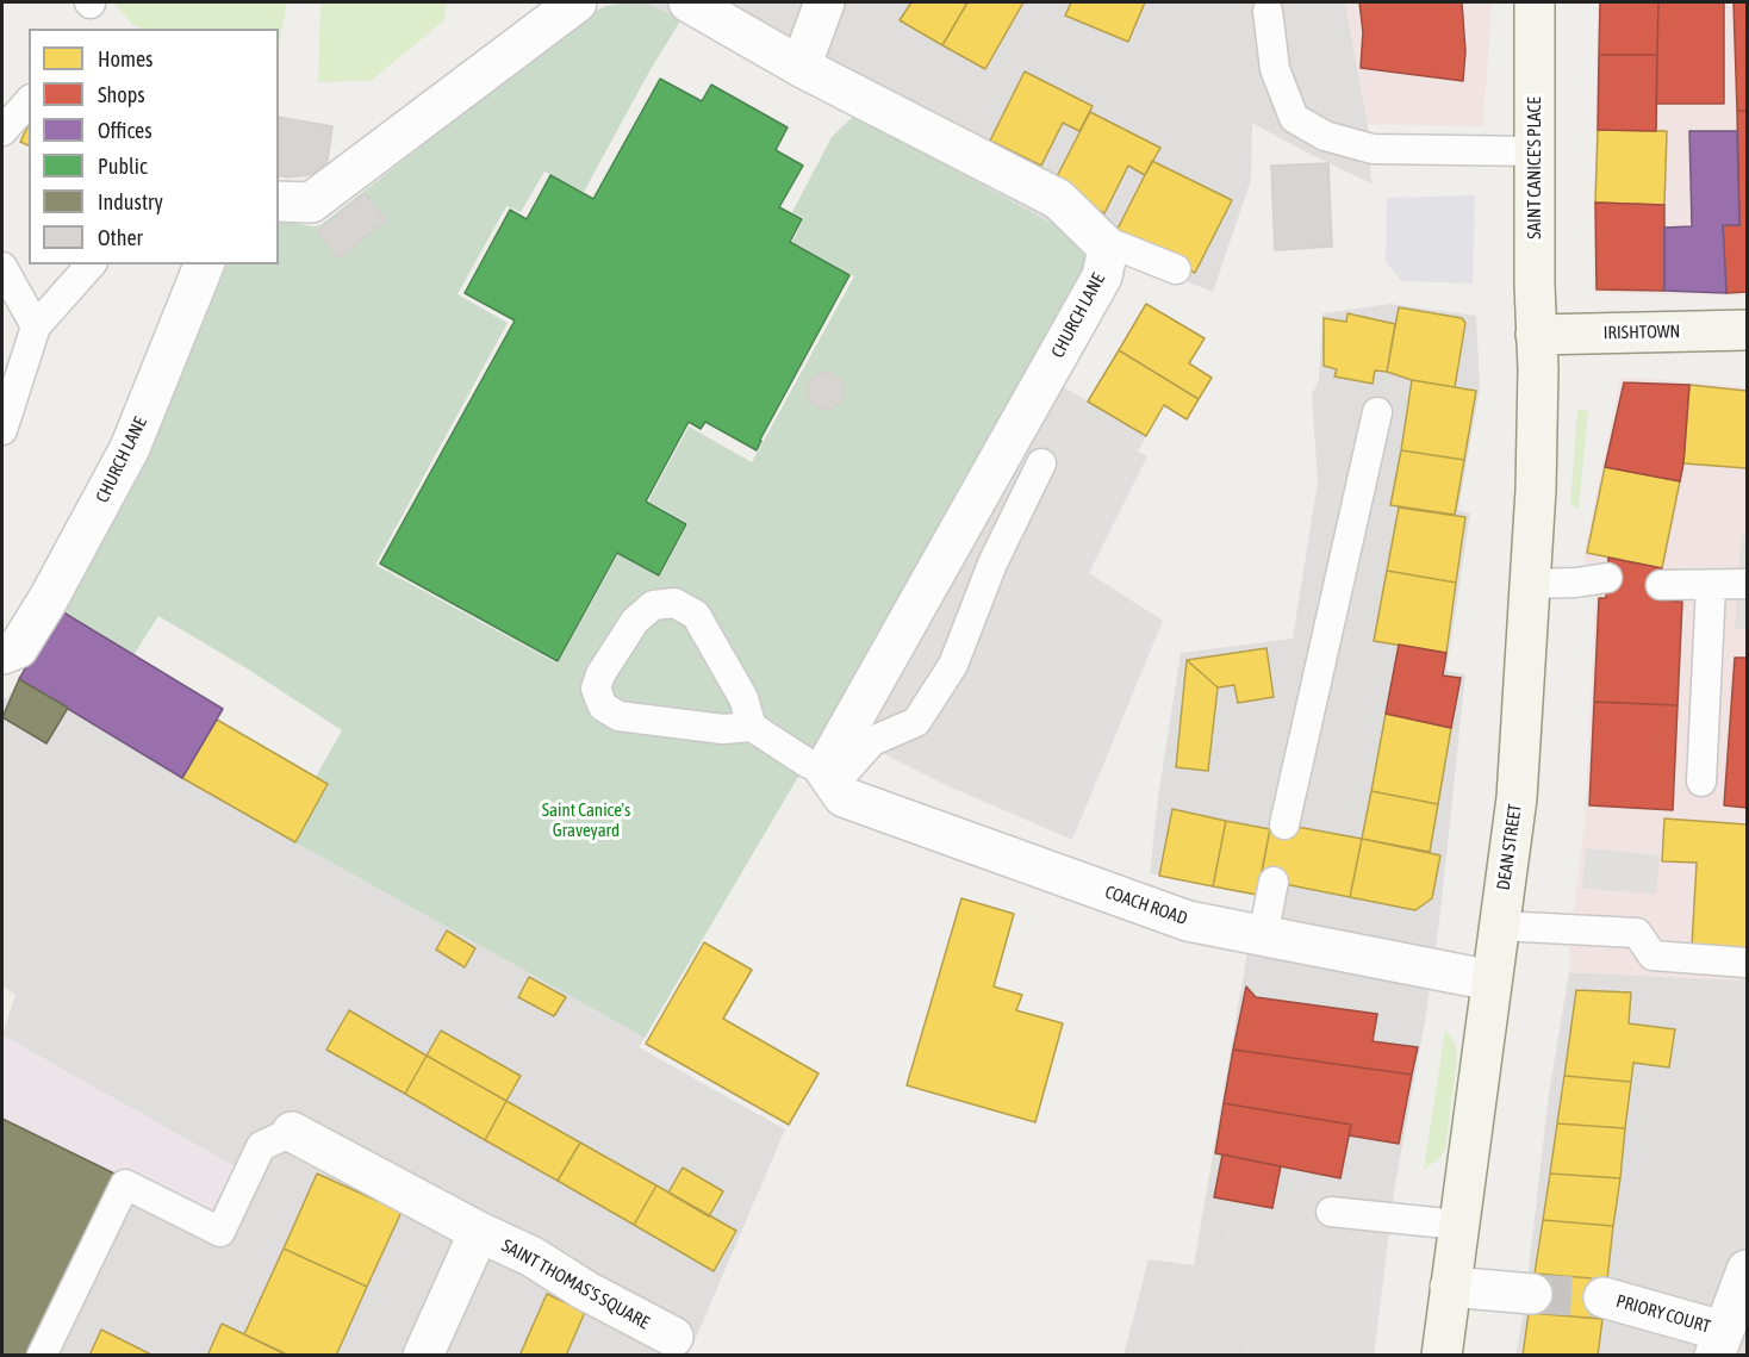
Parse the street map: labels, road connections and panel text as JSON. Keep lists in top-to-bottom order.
{
  "streets": {
    "main road": ["SAINT CANICE'S PLACE", "IRISHTOWN", "DEAN STREET"],
    "street": [
      "CHURCH LANE",
      "COACH ROAD",
      "SAINT THOMAS'S SQUARE",
      "PRIORY COURT"
    ]
  },
  "crossings": [
    ["SAINT CANICE'S PLACE", "IRISHTOWN"],
    ["SAINT CANICE'S PLACE", "DEAN STREET"],
    ["CHURCH LANE", "COACH ROAD"],
    ["IRISHTOWN", "DEAN STREET"],
    ["DEAN STREET", "COACH ROAD"]
  ],
  "parks": ["Saint Canice's Graveyard"],
  "legend": [
    "Homes",
    "Shops",
    "Offices",
    "Public",
    "Industry",
    "Other"
  ]
}
